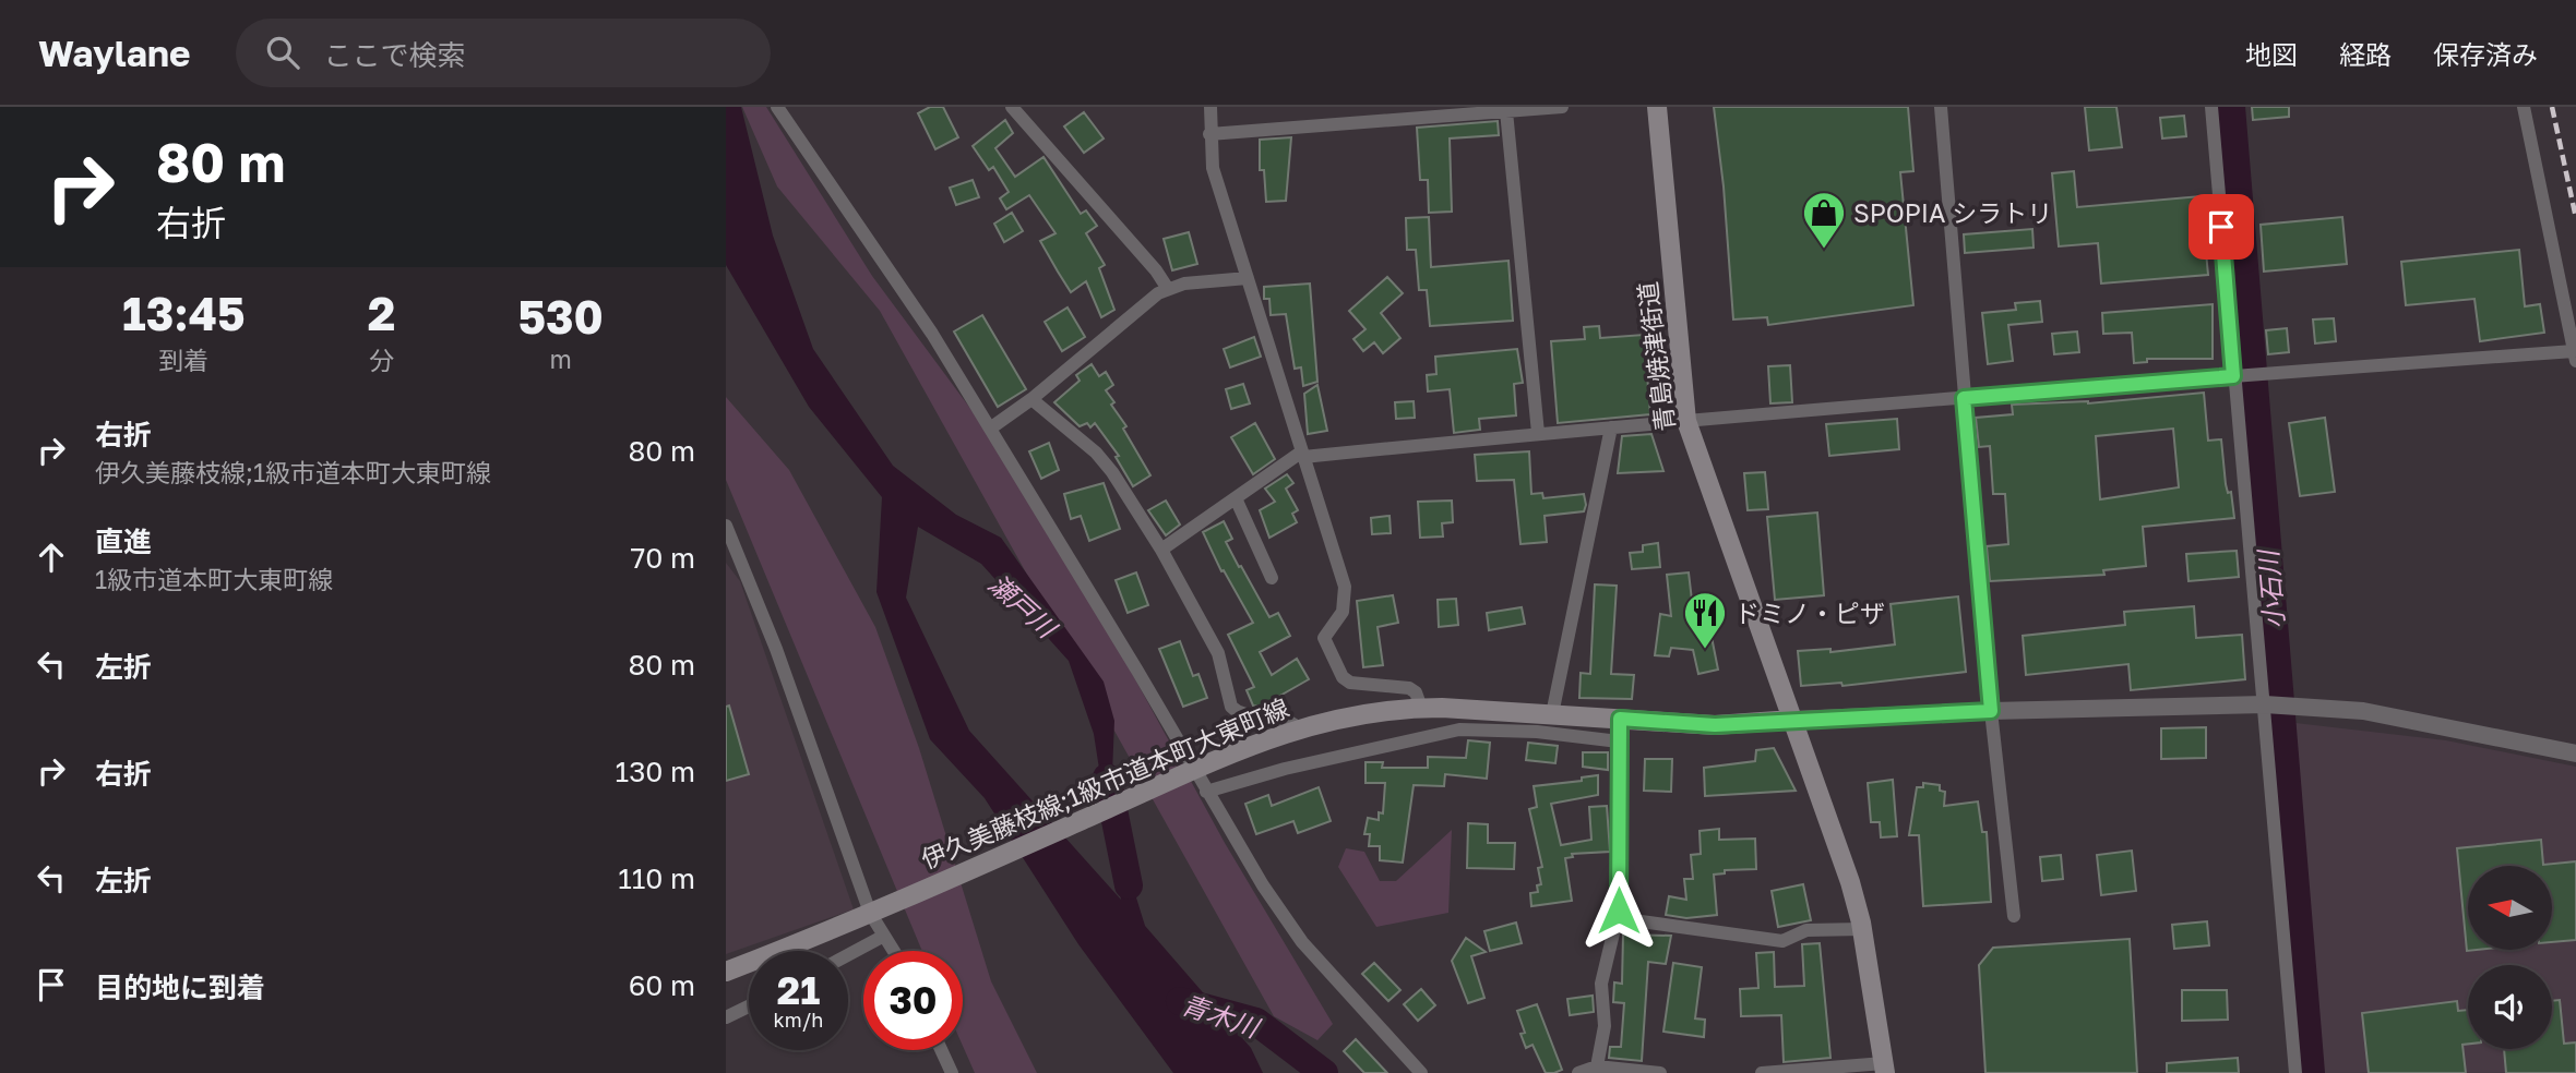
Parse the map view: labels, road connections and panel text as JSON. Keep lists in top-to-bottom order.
{
  "streets": {
    "main road": ["青島焼津街道", "伊久美藤枝線;1級市道本町大東町線"]
  },
  "crossings": [
    ["青島焼津街道", "伊久美藤枝線;1級市道本町大東町線"]
  ],
  "water": ["小石川", "瀬戸川", "青木川"],
  "places": {
    "shop": ["SPOPIA シラトリ"],
    "restaurant": ["ドミノ・ピザ"]
  },
  "north": "left",
  "page": {
    "header": "Waylane",
    "search": "ここで検索",
    "nav": ["地図", "経路", "保存済み"],
    "turn": ["80 m", "右折"],
    "eta": [
      "13:45",
      "到着",
      "2",
      "分",
      "530",
      "m"
    ],
    "list": [
      {
        "name": "右折",
        "note": "伊久美藤枝線;1級市道本町大東町線",
        "value": "80 m"
      },
      {
        "name": "直進",
        "note": "1級市道本町大東町線",
        "value": "70 m"
      },
      {
        "name": "左折",
        "value": "80 m"
      },
      {
        "name": "右折",
        "value": "130 m"
      },
      {
        "name": "左折",
        "value": "110 m"
      },
      {
        "name": "目的地に到着",
        "value": "60 m"
      }
    ],
    "speed": "21 km/h",
    "limit": "30"
  }
}
